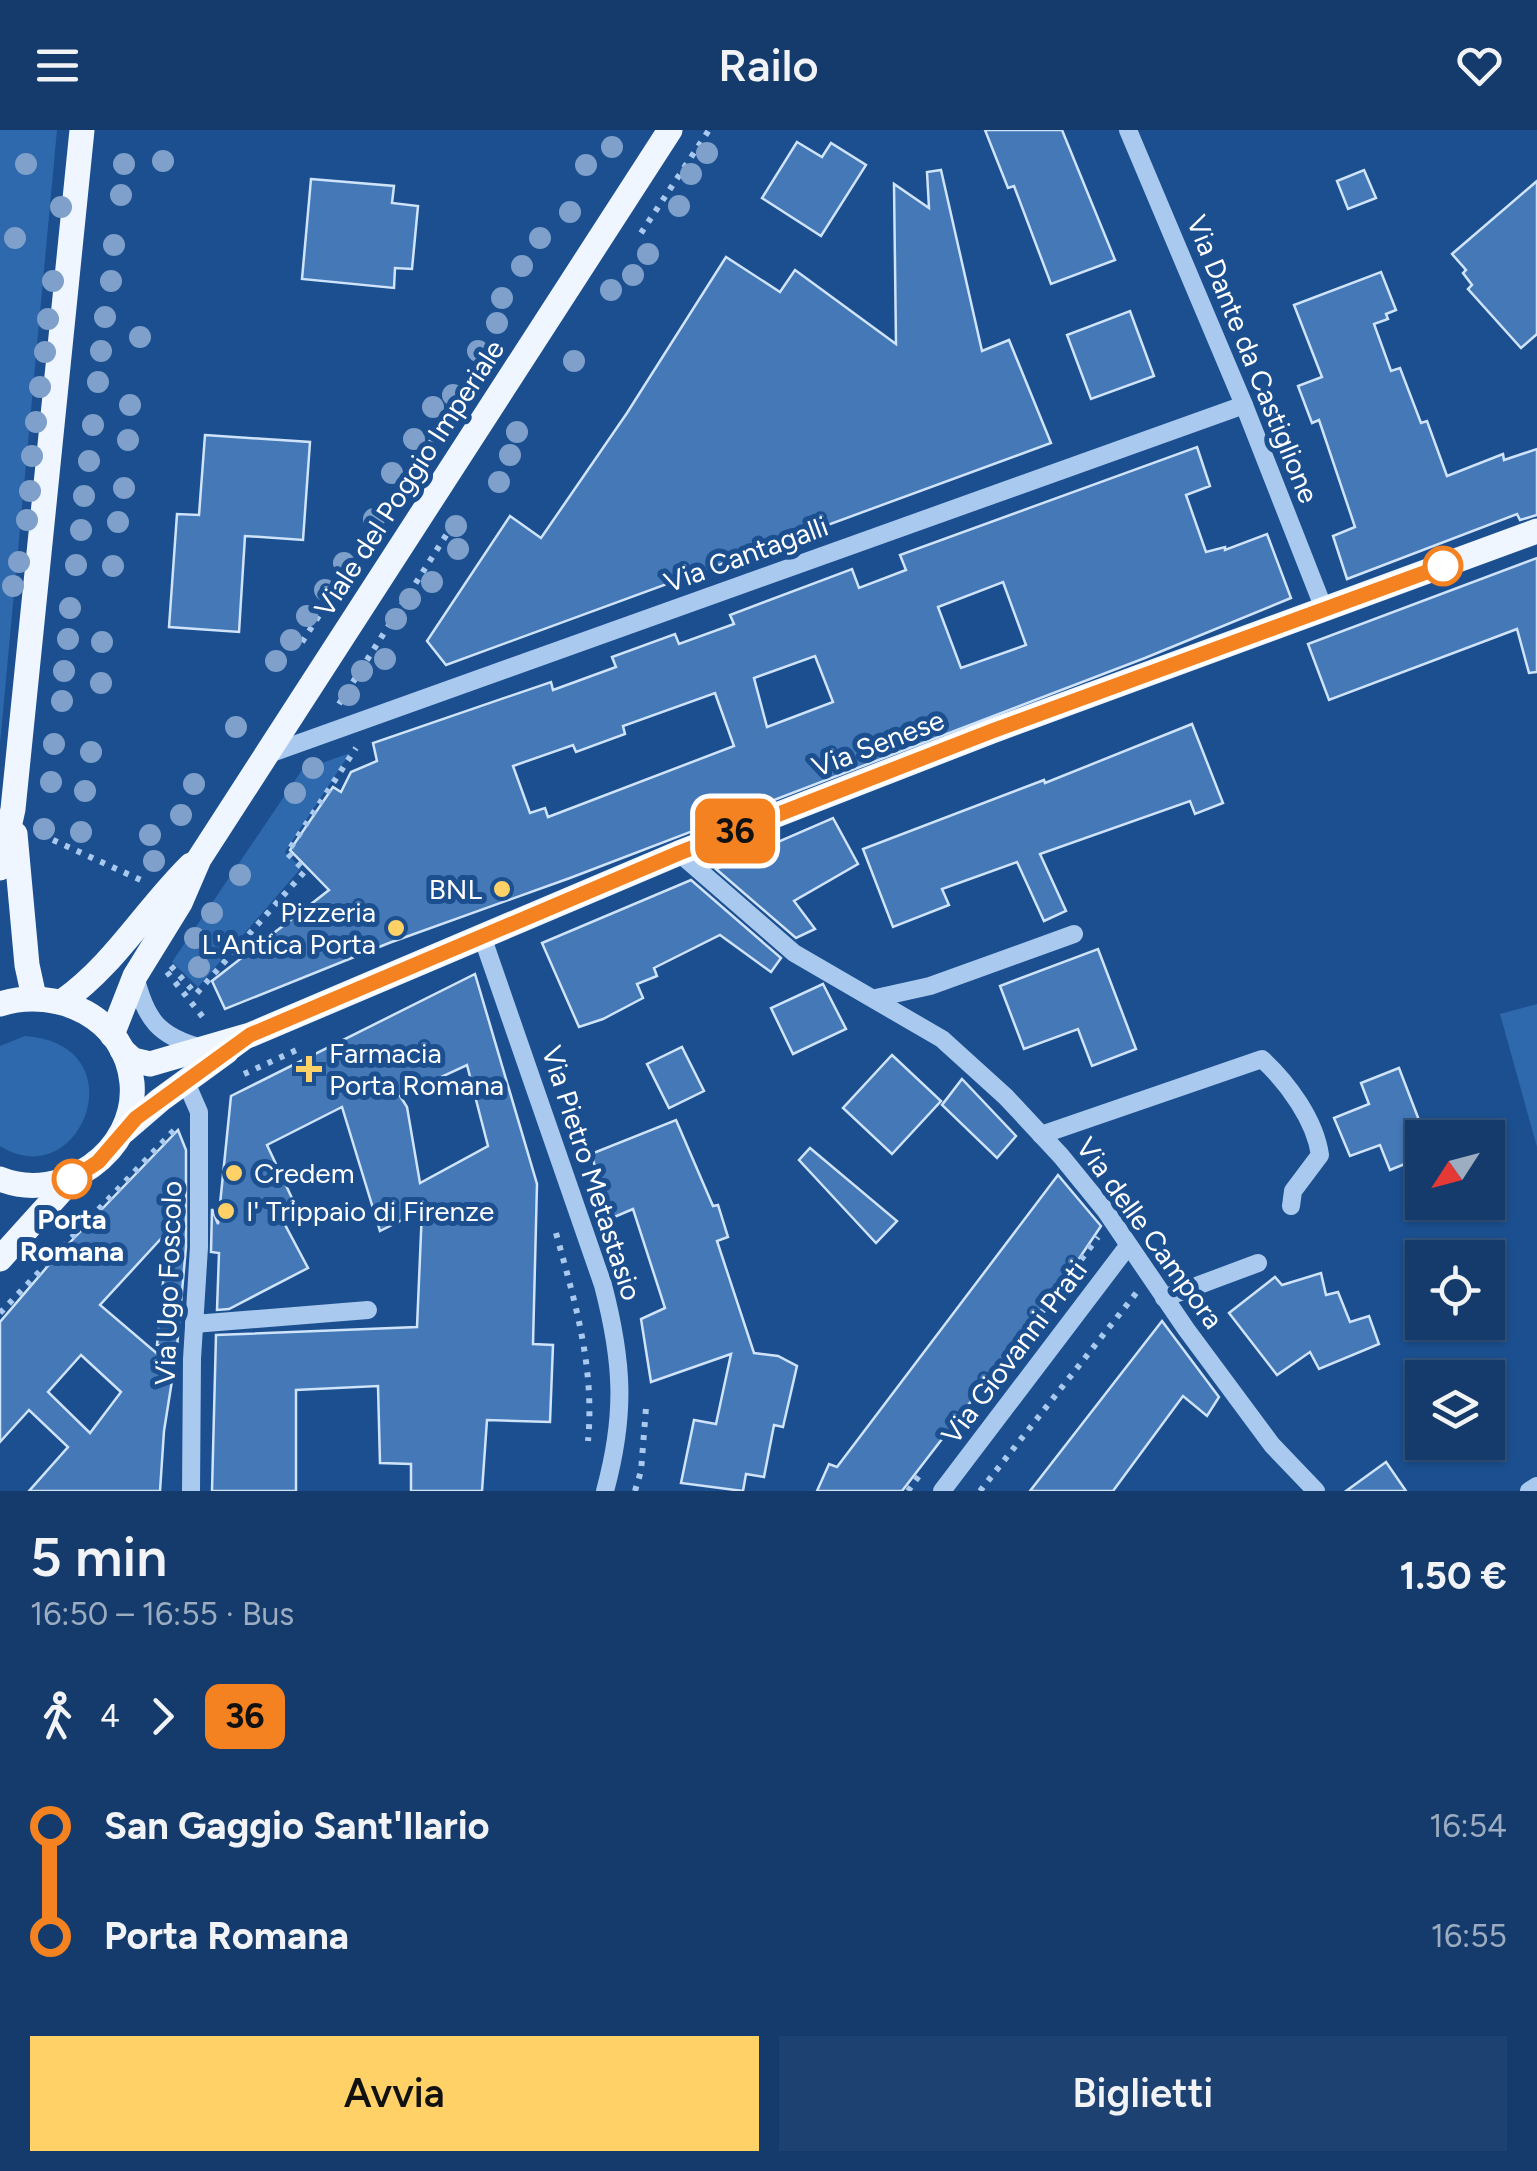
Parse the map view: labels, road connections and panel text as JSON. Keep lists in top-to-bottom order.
{
  "streets": {
    "main road": ["Viale del Poggio Imperiale", "Via Senese"],
    "street": [
      "Via Dante da Castiglione",
      "Via Cantagalli",
      "Via Pietro Metastasio",
      "Via delle Campora",
      "Via Ugo Foscolo",
      "Via Giovanni Prati"
    ]
  },
  "crossings": [
    ["Via Dante da Castiglione", "Via Cantagalli"],
    ["Via Dante da Castiglione", "Via Senese"],
    ["Viale del Poggio Imperiale", "Via Cantagalli"],
    ["Viale del Poggio Imperiale", "Via Senese"],
    ["Via Senese", "Via Pietro Metastasio"],
    ["Via Senese", "Via delle Campora"],
    ["Via Senese", "Via Ugo Foscolo"],
    ["Via delle Campora", "Via Giovanni Prati"]
  ],
  "places": {
    "other": [
      "BNL",
      "Pizzeria L'Antica Porta",
      "Credem",
      "Porta Romana",
      "I' Trippaio di Firenze"
    ],
    "health": ["Farmacia Porta Romana"]
  },
  "lines": ["bus line 36"],
  "north": "bottom left",
  "page": {
    "header": "Railo",
    "on_map": "36",
    "heading": ["5 min", "16:50 – 16:55 · Bus", "1.50 €"],
    "legs": ["4", "36"],
    "list": [
      {
        "name": "San Gaggio Sant'Ilario",
        "value": "16:54"
      },
      {
        "name": "Porta Romana",
        "value": "16:55"
      }
    ],
    "buttons": ["Avvia", "Biglietti"]
  }
}
